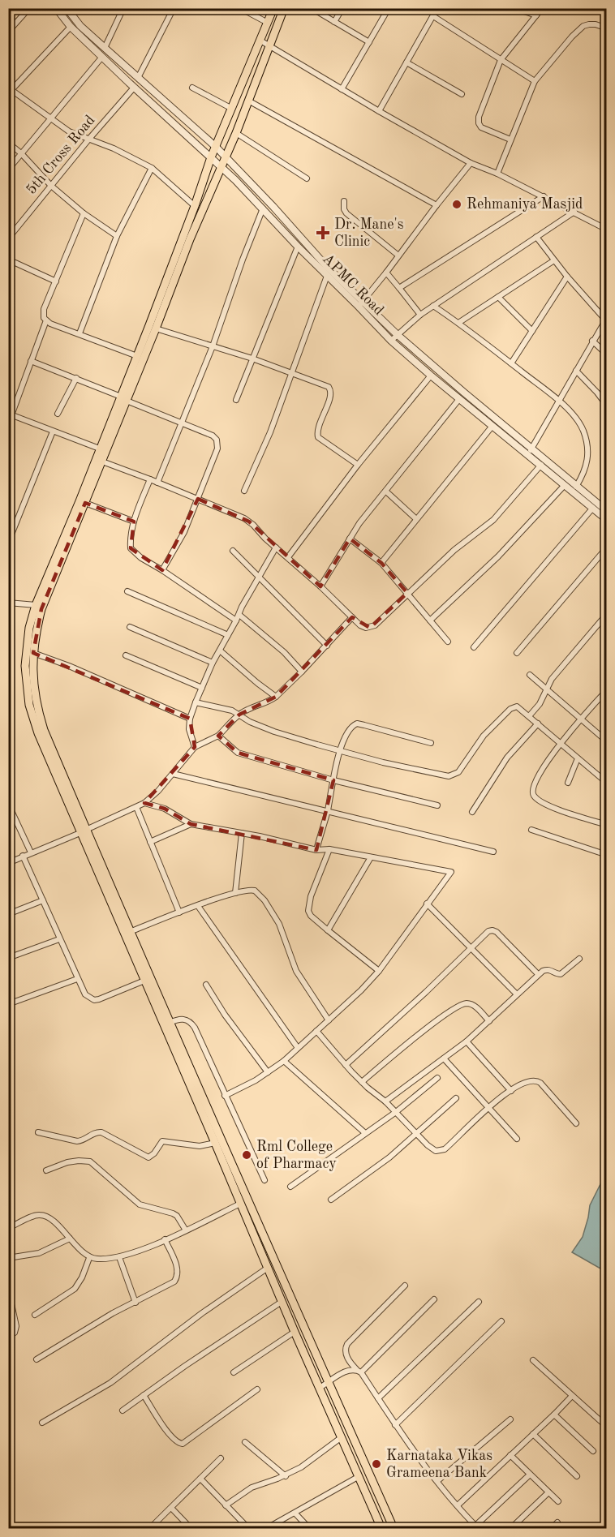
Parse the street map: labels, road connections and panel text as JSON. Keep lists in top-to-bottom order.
{
  "streets": {
    "street": ["5th Cross Road", "APMC Road"]
  },
  "crossings": [
    ["5th Cross Road", "APMC Road"]
  ],
  "places": {
    "other": ["Rehmaniya Masjid", "Rml College of Pharmacy", "Karnataka Vikas Grameena Bank"],
    "health": ["Dr. Mane's Clinic"]
  }
}
